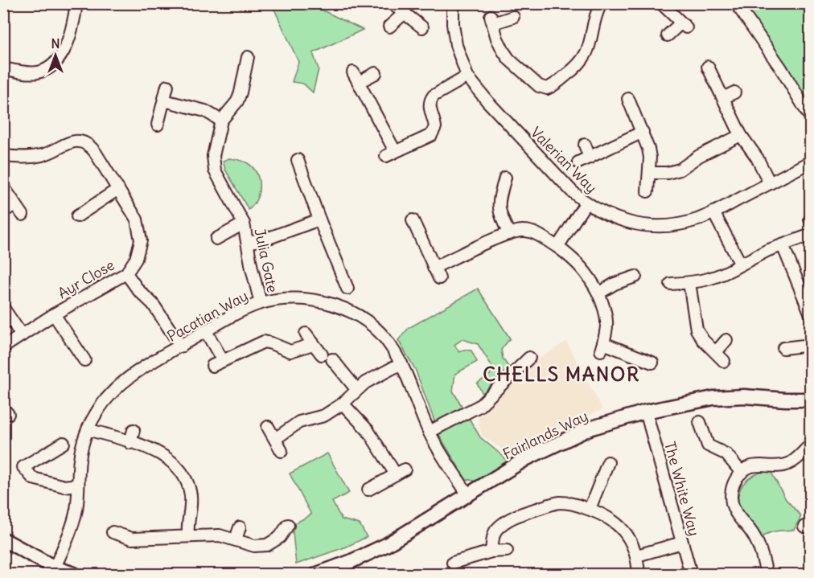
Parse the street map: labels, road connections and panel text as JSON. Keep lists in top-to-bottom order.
{
  "streets": {
    "main road": ["Fairlands Way"],
    "street": [
      "Valerian Way",
      "Julia Gate",
      "Ayr Close",
      "Pacatian Way",
      "The White Way"
    ]
  },
  "crossings": [
    ["Julia Gate", "Pacatian Way"],
    ["Pacatian Way", "Fairlands Way"],
    ["Fairlands Way", "The White Way"]
  ],
  "districts": ["CHELLS MANOR"],
  "north": "top"
}
